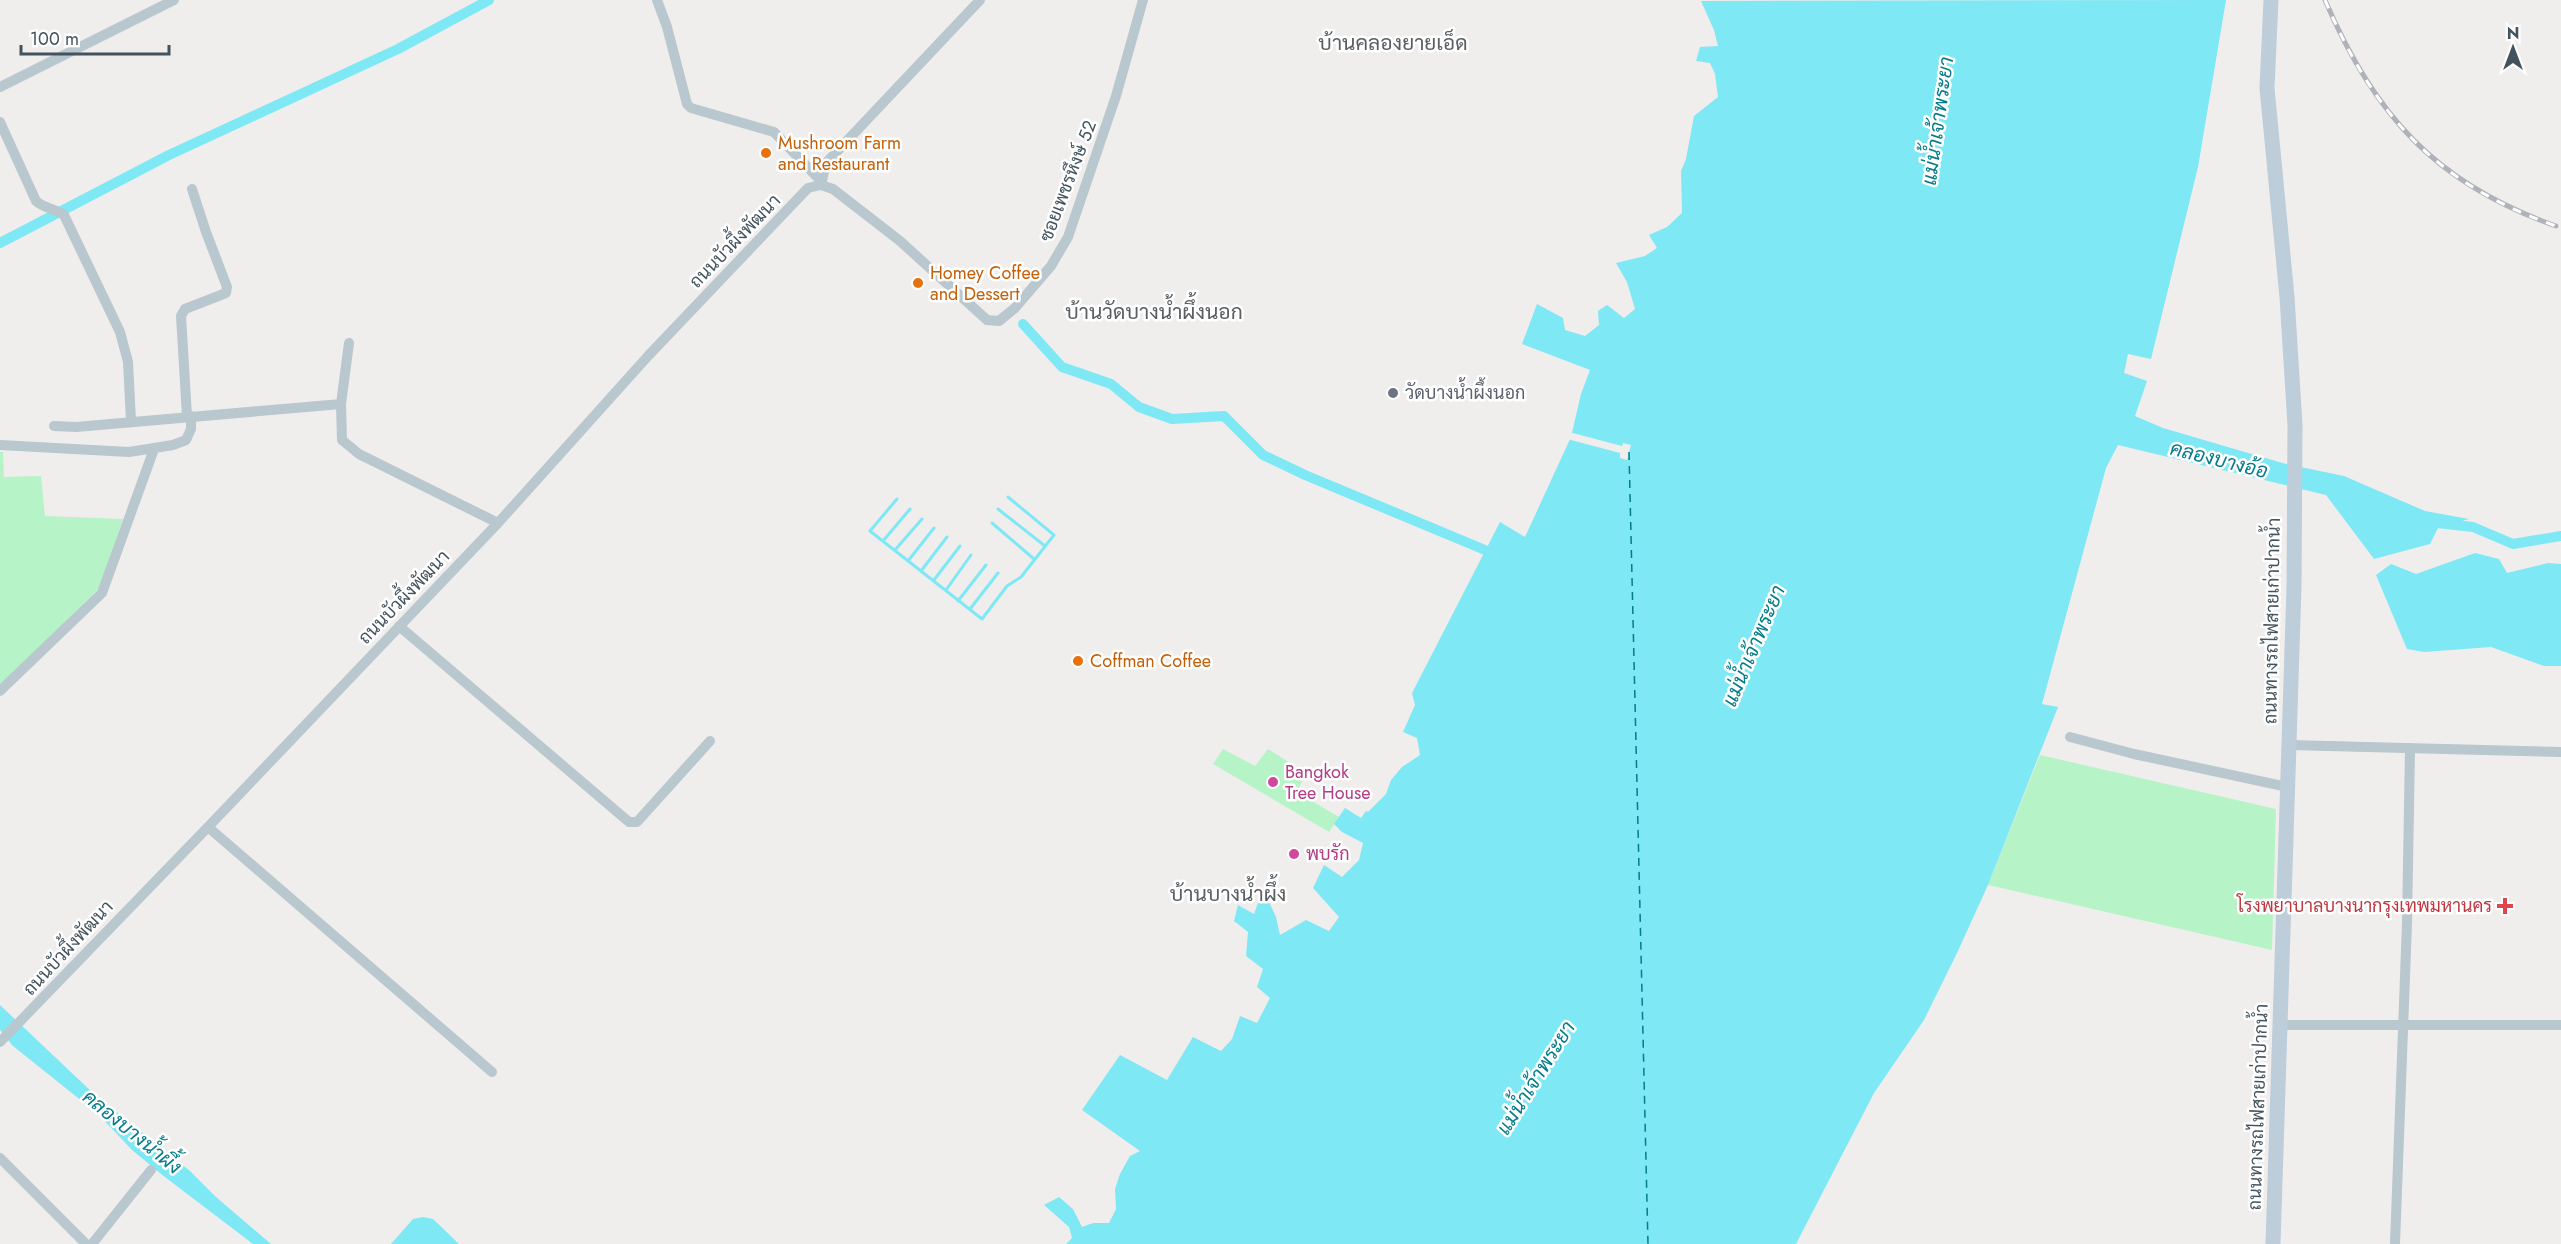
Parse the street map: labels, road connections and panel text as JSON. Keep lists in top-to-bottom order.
{
  "streets": {
    "main road": ["ถนนทางรถไฟสายเก่าปากน้ำ"],
    "street": ["ซอยเพชรหึงษ์ 52", "ถนนบัวผึ้งพัฒนา"]
  },
  "crossings": [
    ["ซอยเพชรหึงษ์ 52", "ถนนบัวผึ้งพัฒนา"]
  ],
  "districts": ["บ้านคลองยายเอ็ด", "บ้านวัดบางน้ำผึ้งนอก", "บ้านบางน้ำผึ้ง"],
  "water": ["แม่น้ำเจ้าพระยา", "คลองบางอ้อ", "คลองบางน้ำผึ้ง"],
  "places": {
    "other": [
      "Mushroom Farm and Restaurant",
      "Homey Coffee and Dessert",
      "วัดบางน้ำผึ้งนอก",
      "Coffman Coffee",
      "Bangkok Tree House",
      "พบรัก"
    ],
    "health": ["โรงพยาบาลบางนากรุงเทพมหานคร"]
  },
  "scale_bar": "100 m",
  "north": "top"
}
